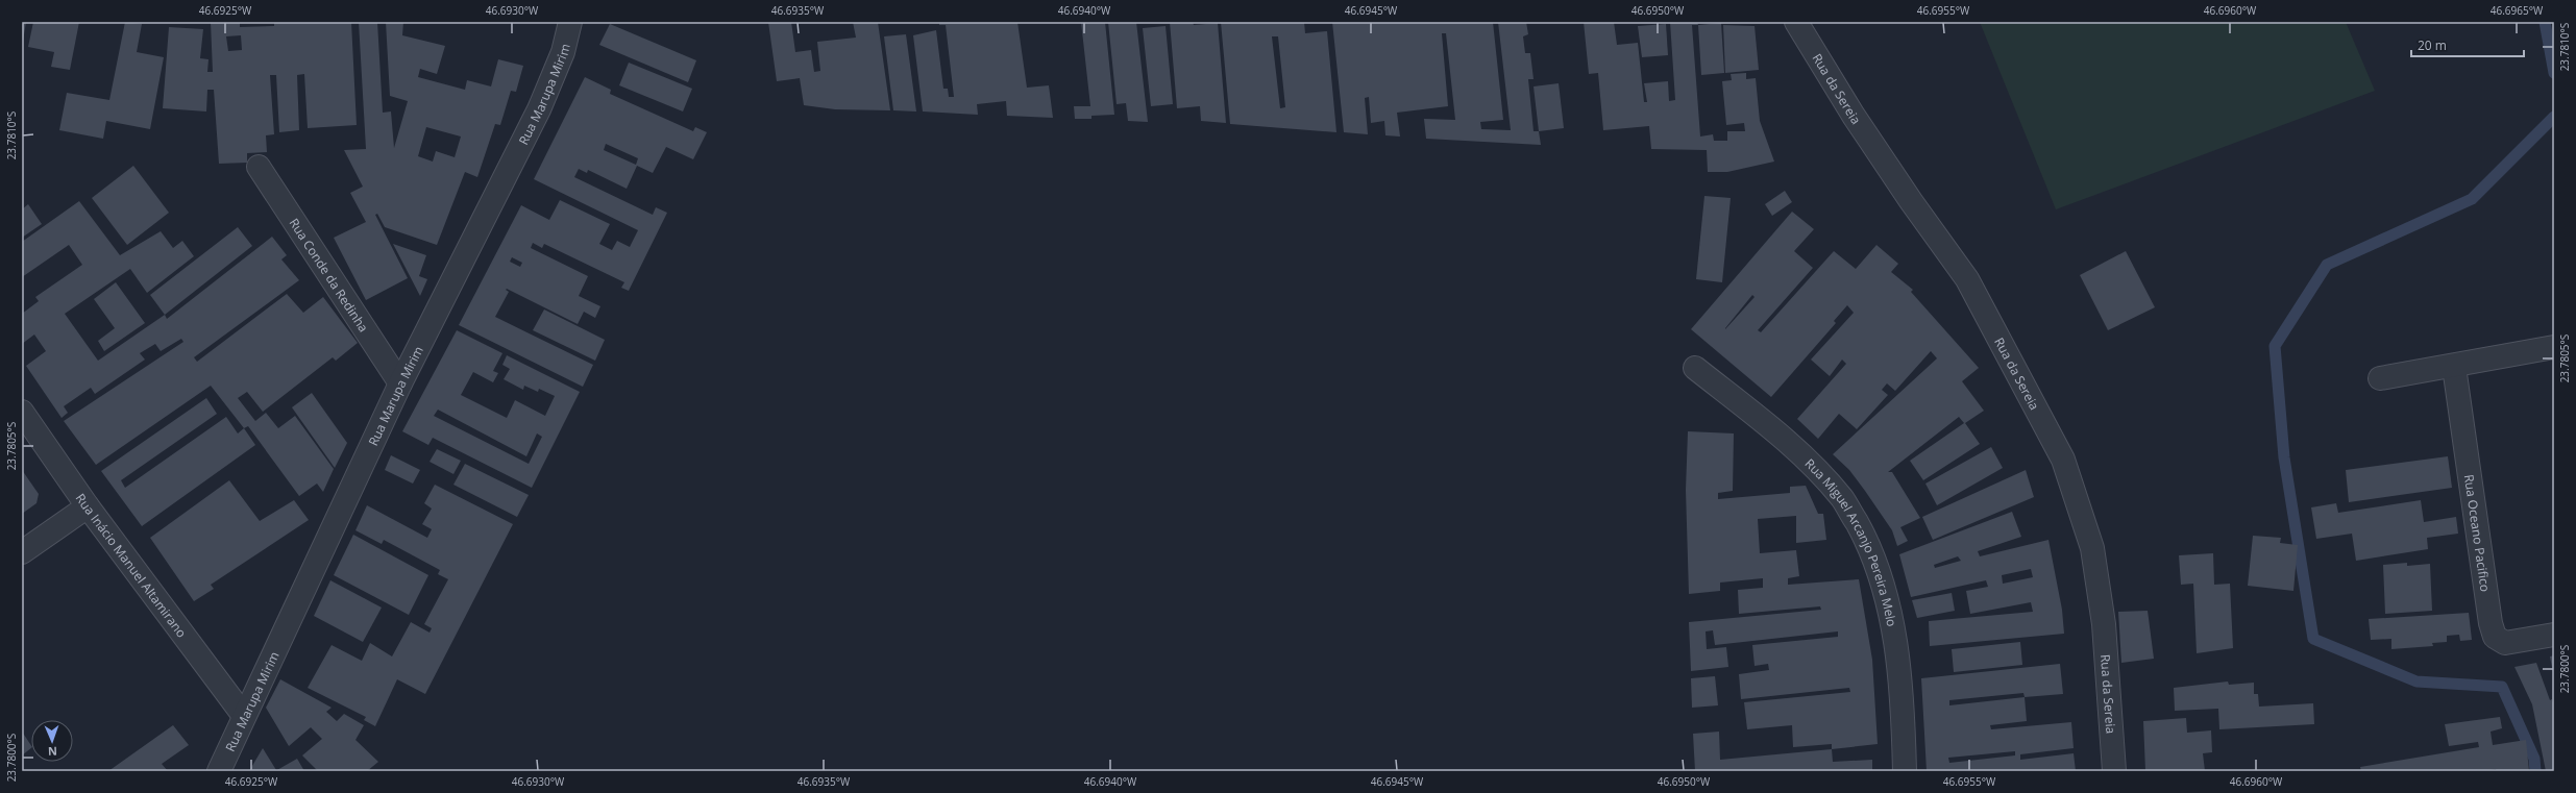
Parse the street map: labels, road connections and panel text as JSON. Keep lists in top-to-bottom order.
{
  "streets": {
    "street": [
      "Rua da Sereia",
      "Rua Marupa Mirim",
      "Rua Conde da Redinha",
      "Rua Oceano Pacifico",
      "Rua Miguel Arcanjo Pereira Melo",
      "Rua Inácio Manuel Altamirano"
    ]
  },
  "crossings": [
    ["Rua Marupa Mirim", "Rua Conde da Redinha"],
    ["Rua Marupa Mirim", "Rua Inácio Manuel Altamirano"]
  ],
  "scale_bar": "20 m",
  "north": "bottom",
  "coordinates": [
    "46.6925°W",
    "46.6930°W",
    "46.6935°W",
    "46.6940°W",
    "46.6945°W",
    "46.6950°W",
    "46.6955°W",
    "46.6960°W",
    "46.6965°W",
    "23.7810°S",
    "23.7805°S",
    "23.7800°S"
  ]
}
